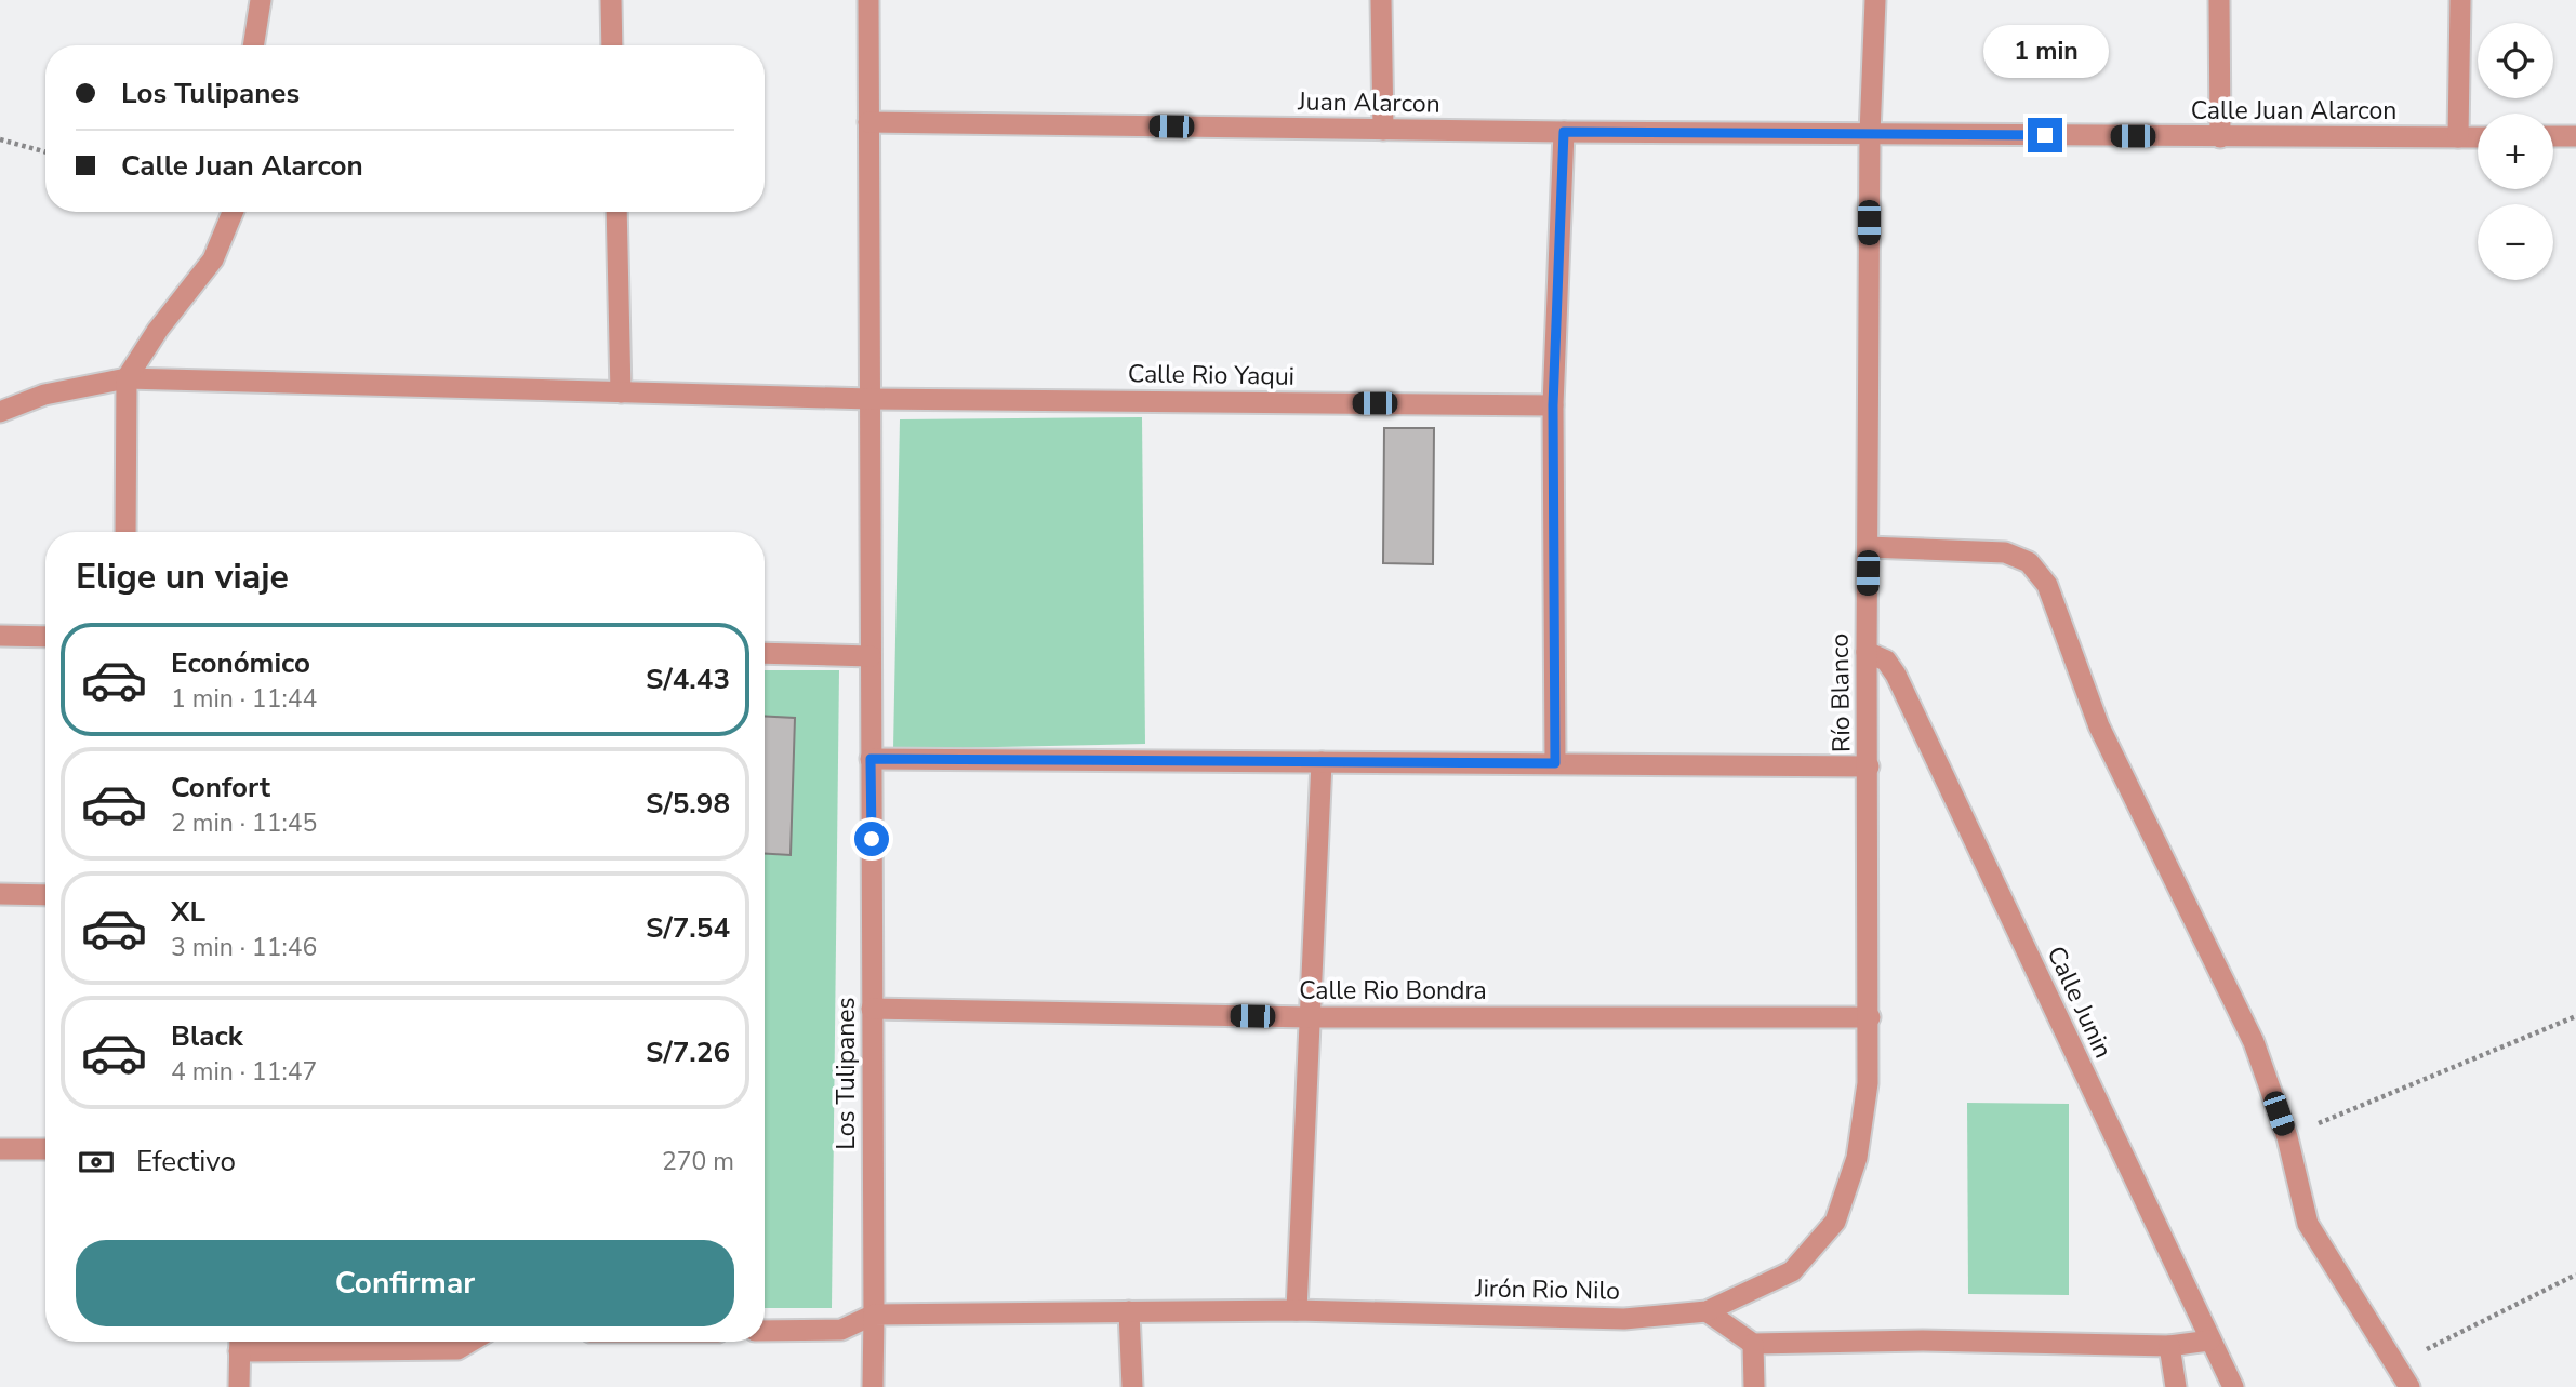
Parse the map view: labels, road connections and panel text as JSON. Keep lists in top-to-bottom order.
{
  "streets": {
    "street": [
      "Juan Alarcon",
      "Calle Juan Alarcon",
      "Calle Rio Yaqui",
      "Río Blanco",
      "Calle Rio Bondra",
      "Calle Junin",
      "Los Tulipanes",
      "Jirón Rio Nilo"
    ]
  },
  "crossings": [
    ["Juan Alarcon", "Calle Juan Alarcon"],
    ["Juan Alarcon", "Río Blanco"],
    ["Juan Alarcon", "Los Tulipanes"],
    ["Calle Juan Alarcon", "Río Blanco"],
    ["Calle Rio Yaqui", "Los Tulipanes"],
    ["Río Blanco", "Calle Rio Bondra"],
    ["Río Blanco", "Calle Junin"],
    ["Río Blanco", "Jirón Rio Nilo"],
    ["Calle Rio Bondra", "Los Tulipanes"],
    ["Los Tulipanes", "Jirón Rio Nilo"]
  ],
  "page": {
    "map_buttons": ["+", "−"],
    "bubble": "1 min",
    "banner": ["Los Tulipanes", "Calle Juan Alarcon"],
    "heading": "Elige un viaje",
    "list": [
      {
        "name": "Económico",
        "note": "1 min · 11:44",
        "value": "S/4.43"
      },
      {
        "name": "Confort",
        "note": "2 min · 11:45",
        "value": "S/5.98"
      },
      {
        "name": "XL",
        "note": "3 min · 11:46",
        "value": "S/7.54"
      },
      {
        "name": "Black",
        "note": "4 min · 11:47",
        "value": "S/7.26"
      }
    ],
    "pay": ["Efectivo", "270 m"],
    "buttons": "Confirmar"
  }
}
